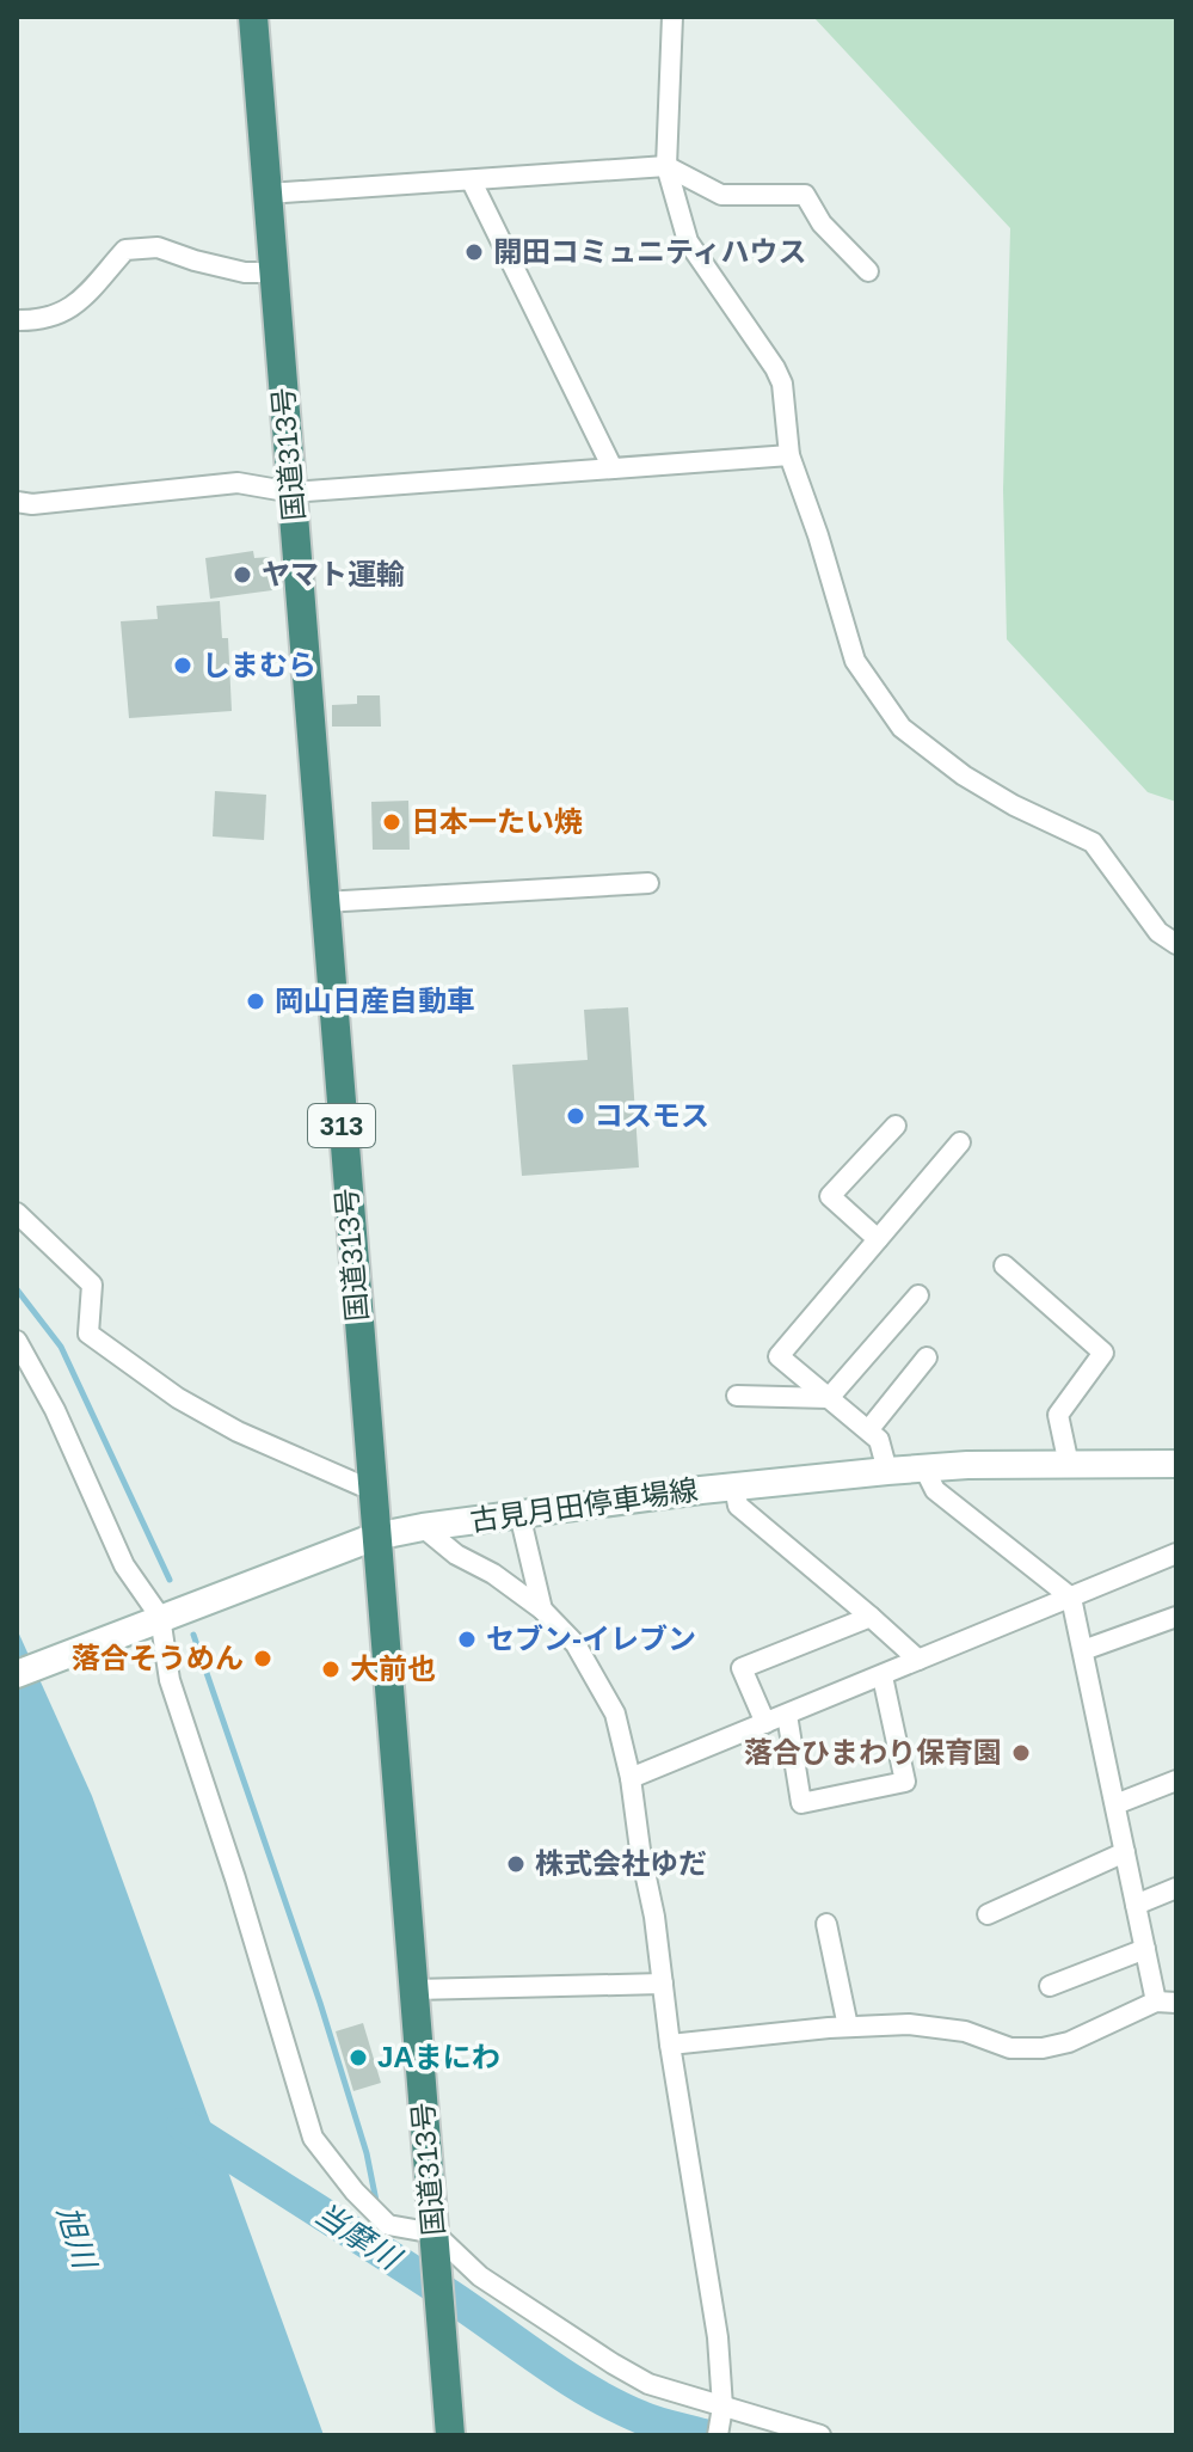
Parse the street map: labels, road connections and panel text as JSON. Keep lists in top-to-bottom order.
{
  "streets": {
    "highway": ["国道313号", "313"],
    "main road": ["古見月田停車場線"]
  },
  "crossings": [
    ["国道313号", "古見月田停車場線"]
  ],
  "water": ["当摩川", "旭川"],
  "places": [
    "開田コミュニティハウス",
    "ヤマト運輸",
    "しまむら",
    "日本一たい焼",
    "岡山日産自動車",
    "コスモス",
    "セブン-イレブン",
    "落合そうめん",
    "大前也",
    "落合ひまわり保育園",
    "株式会社ゆだ",
    "JAまにわ"
  ]
}
